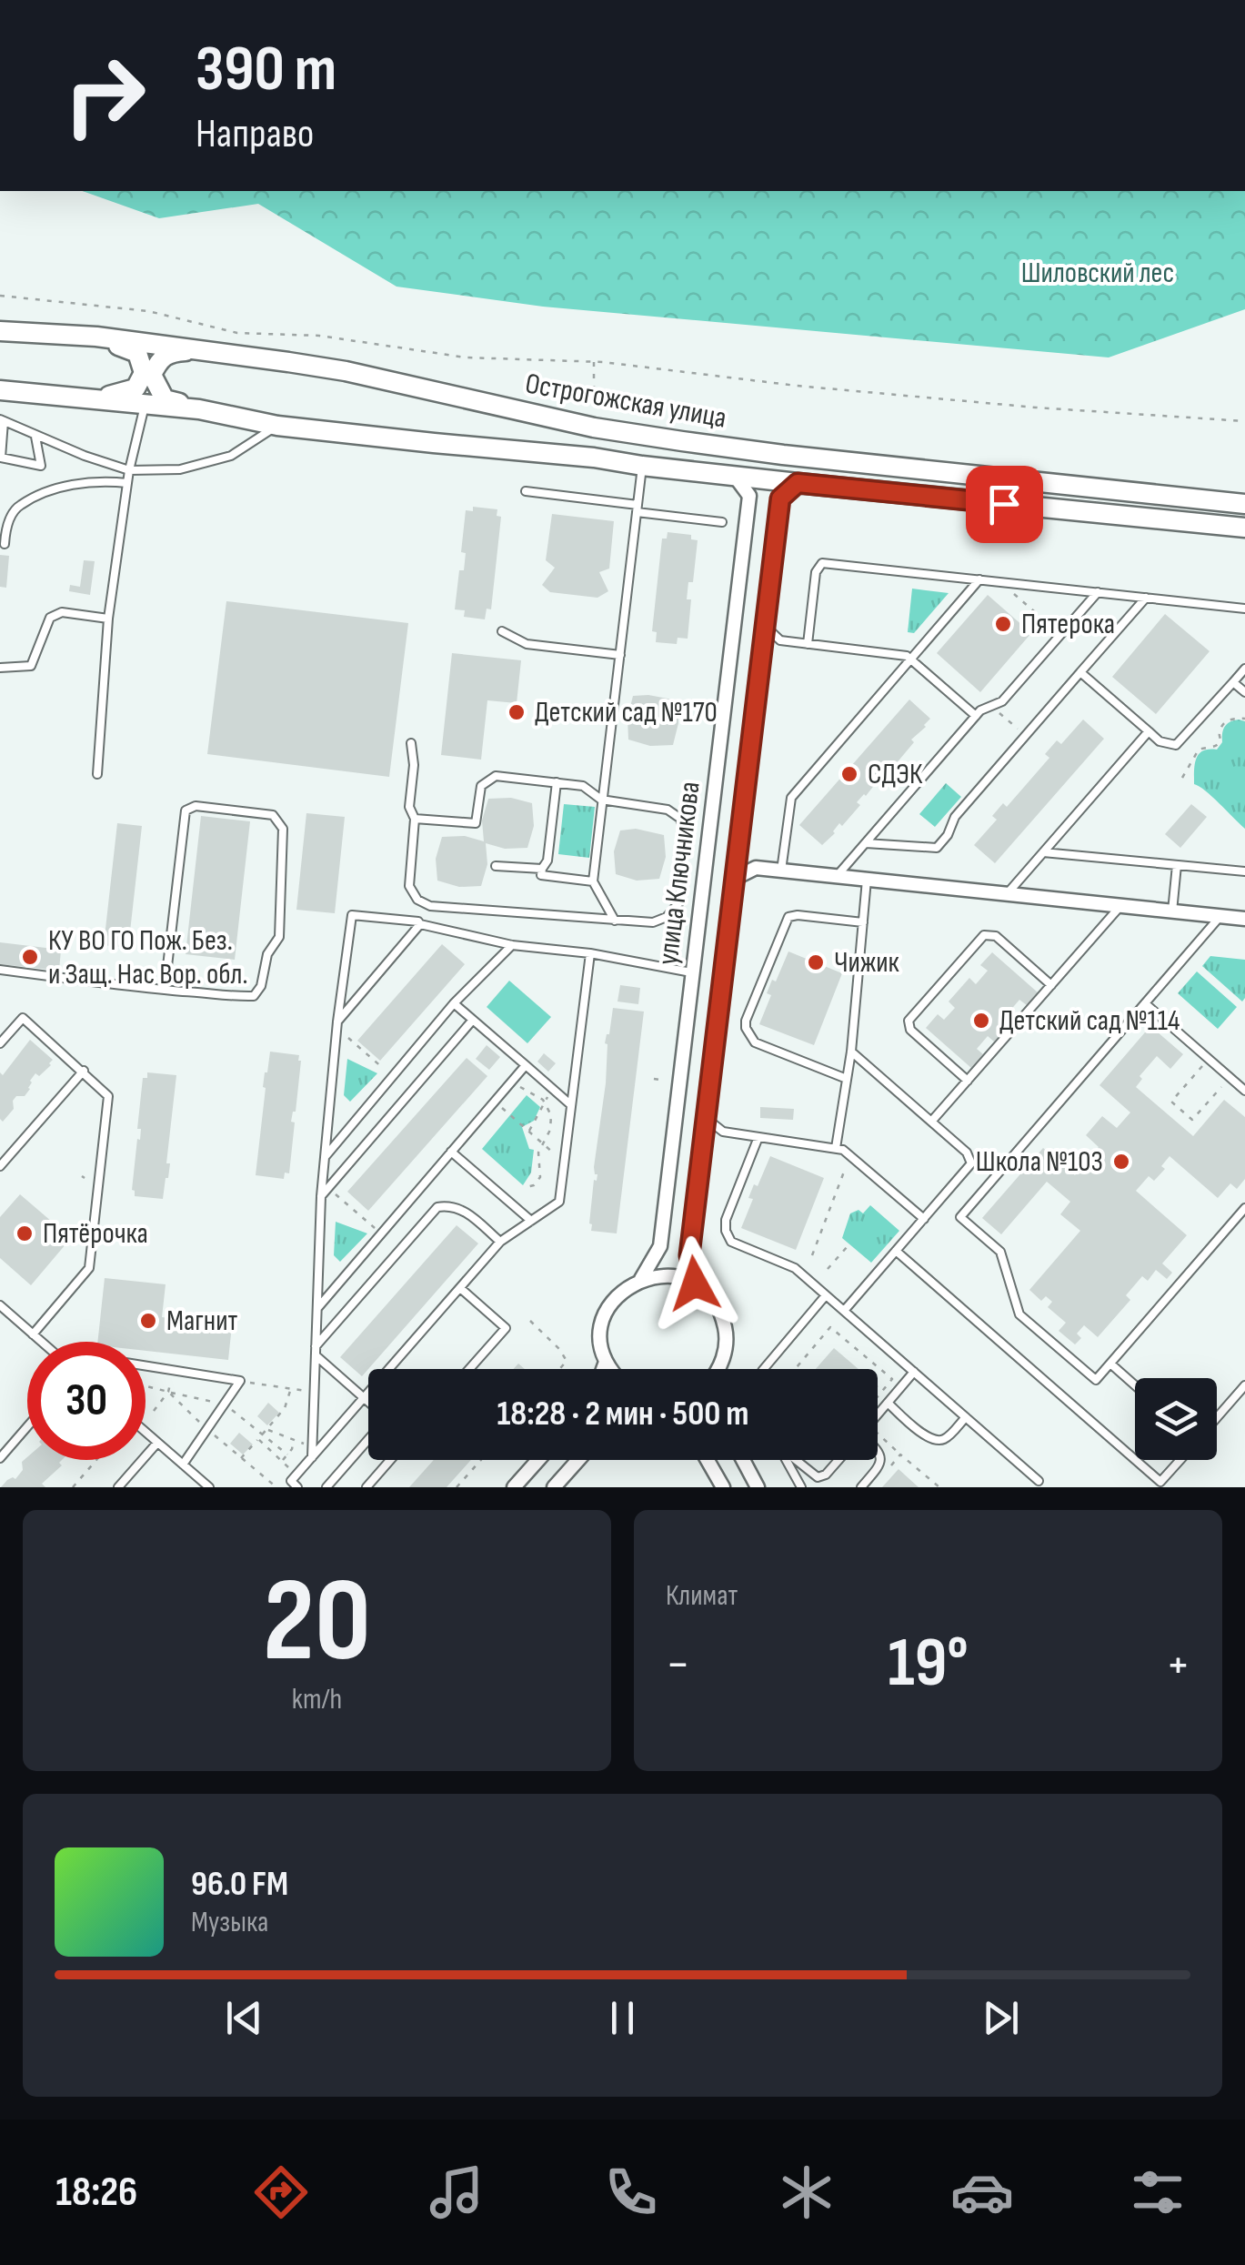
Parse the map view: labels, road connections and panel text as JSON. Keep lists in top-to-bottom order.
{
  "streets": {
    "street": ["Острогожская улица", "улица Ключникова"]
  },
  "parks": ["Шиловский лес"],
  "places": [
    "Пятерока",
    "Детский сад №170",
    "СДЭК",
    "КУ ВО ГО Пож. Без. и Защ. Нас Вор. обл.",
    "Чижик",
    "Детский сад №114",
    "Школа №103",
    "Пятёрочка",
    "Магнит"
  ],
  "page": {
    "turn": ["390 m", "Направо"],
    "limit": "30",
    "trip": "18:28 · 2 мин · 500 m",
    "tile": [
      ["20", "km/h"],
      "Климат"
    ],
    "heat": ["−", "19°", "+"],
    "song": ["96.0 FM", "Музыка"],
    "tabs": "18:26"
  }
}
